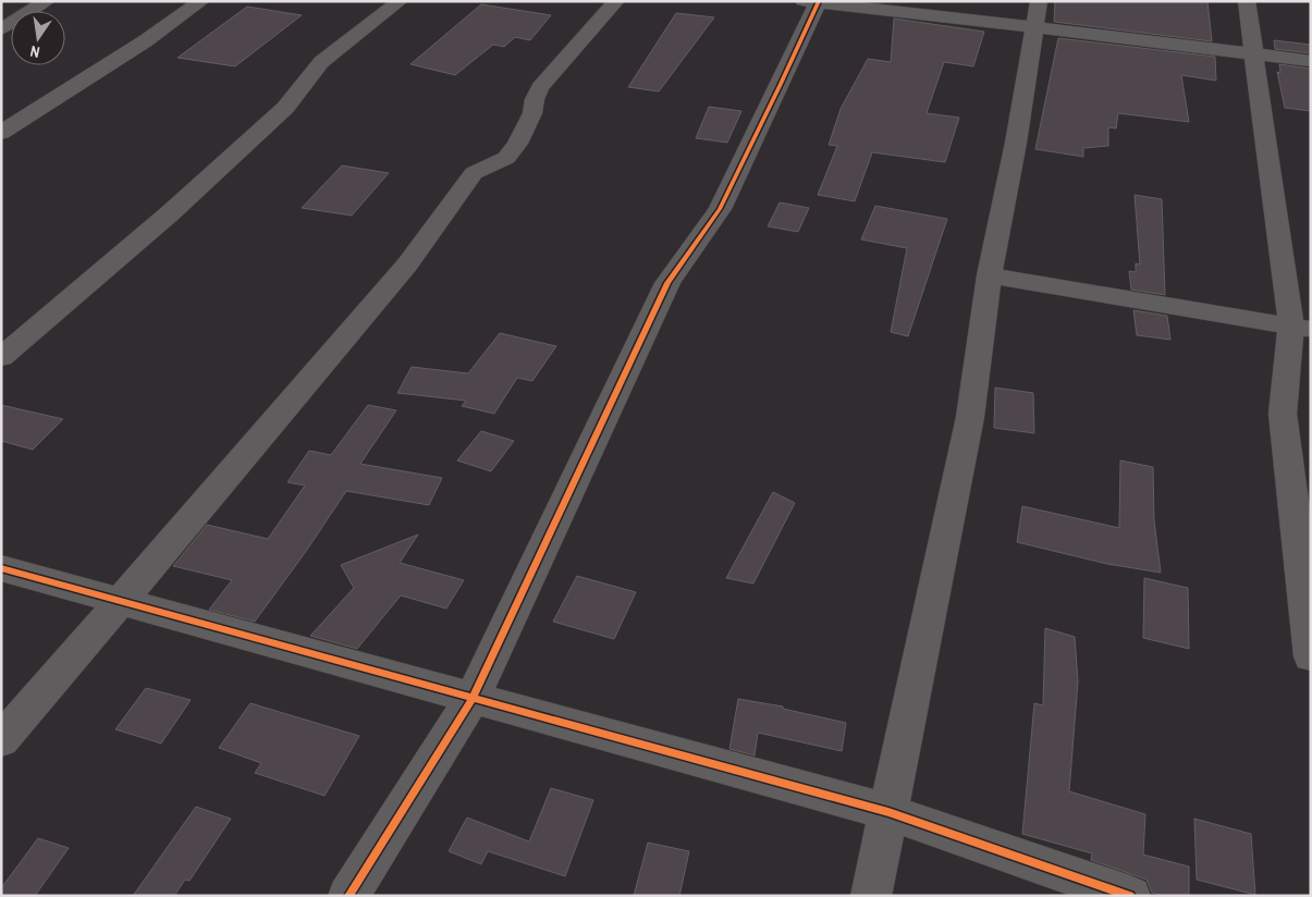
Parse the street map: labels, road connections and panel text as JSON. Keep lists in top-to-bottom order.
{
  "north": "bottom"
}
